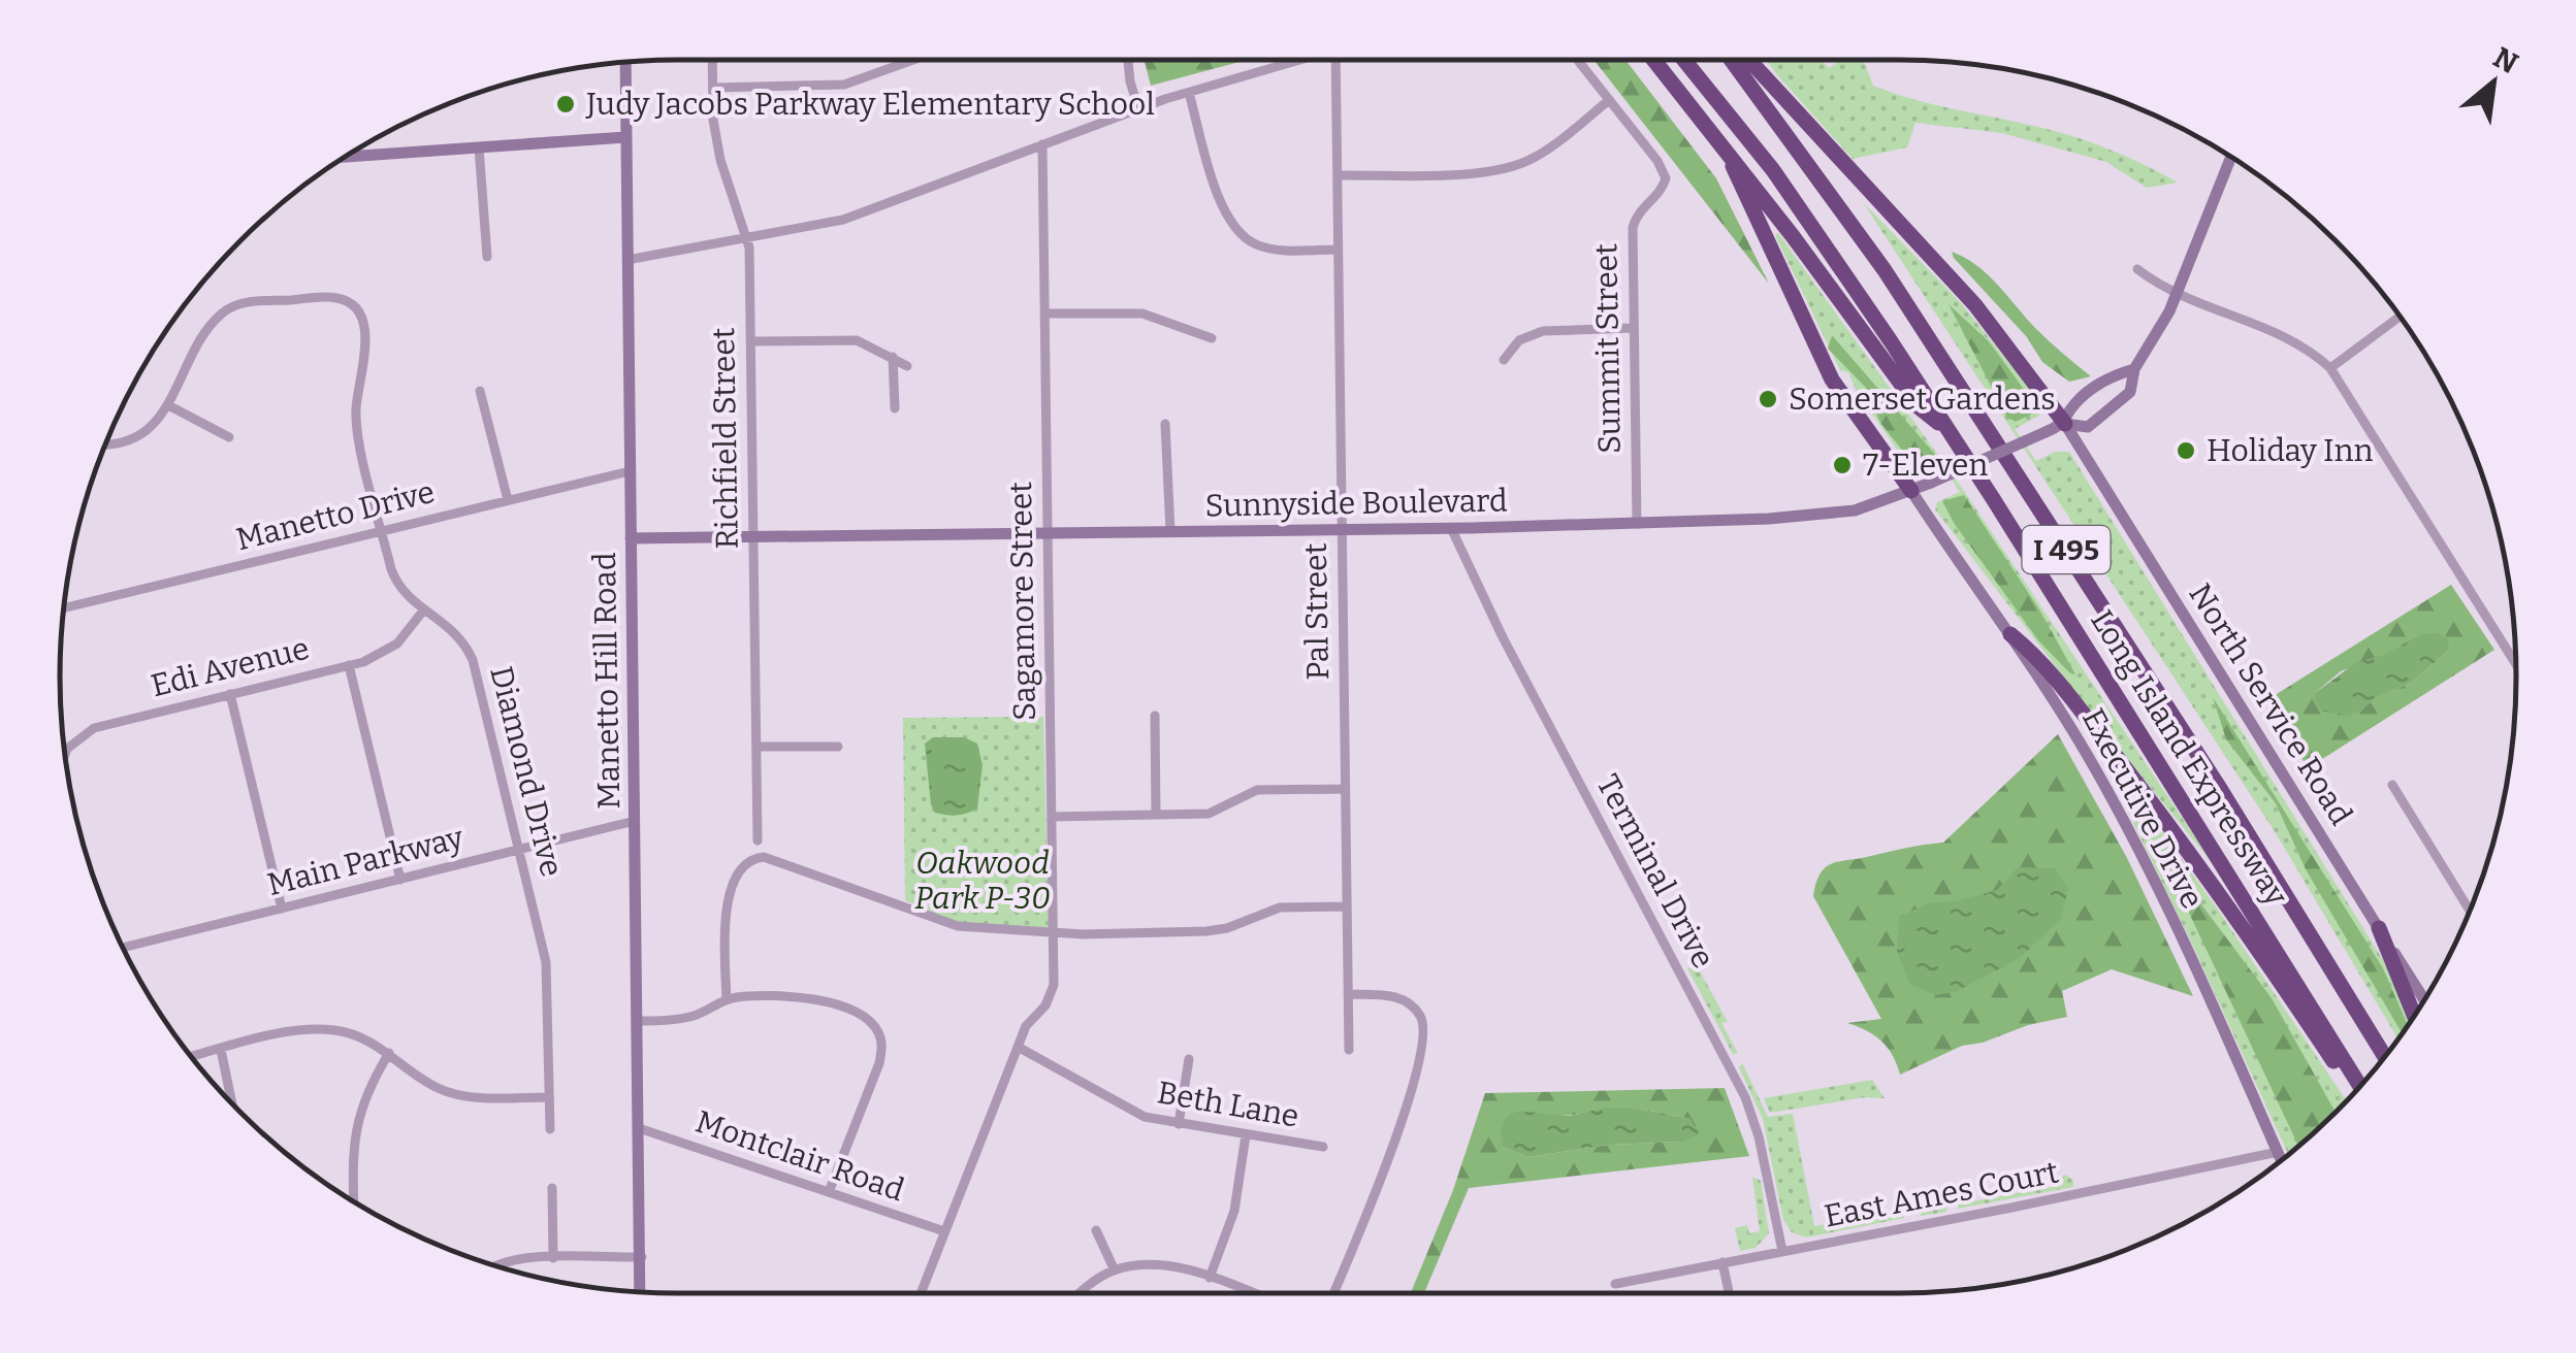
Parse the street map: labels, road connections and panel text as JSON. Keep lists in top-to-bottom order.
{
  "streets": {
    "highway": ["I 495", "Long Island Expressway"],
    "main road": [
      "Sunnyside Boulevard",
      "Manetto Hill Road",
      "North Service Road",
      "Executive Drive"
    ],
    "street": [
      "Summit Street",
      "Richfield Street",
      "Manetto Drive",
      "Sagamore Street",
      "Pal Street",
      "Edi Avenue",
      "Diamond Drive",
      "Main Parkway",
      "Terminal Drive",
      "Beth Lane",
      "Montclair Road",
      "East Ames Court"
    ]
  },
  "crossings": [
    ["Summit Street", "Sunnyside Boulevard"],
    ["Richfield Street", "Sunnyside Boulevard"],
    ["Sunnyside Boulevard", "Sagamore Street"],
    ["Sunnyside Boulevard", "Pal Street"],
    ["Sunnyside Boulevard", "Manetto Hill Road"],
    ["Sunnyside Boulevard", "North Service Road"],
    ["Sunnyside Boulevard", "Executive Drive"],
    ["Sunnyside Boulevard", "Terminal Drive"],
    ["Manetto Drive", "Manetto Hill Road"],
    ["Manetto Drive", "Diamond Drive"],
    ["Sagamore Street", "Beth Lane"],
    ["Sagamore Street", "Montclair Road"],
    ["Edi Avenue", "Diamond Drive"],
    ["Manetto Hill Road", "Main Parkway"],
    ["Manetto Hill Road", "Montclair Road"],
    ["Diamond Drive", "Main Parkway"],
    ["Executive Drive", "East Ames Court"],
    ["Terminal Drive", "East Ames Court"]
  ],
  "parks": ["Oakwood Park P-30"],
  "places": [
    "Judy Jacobs Parkway Elementary School",
    "Somerset Gardens",
    "Holiday Inn",
    "7-Eleven"
  ],
  "north": "top right"
}
